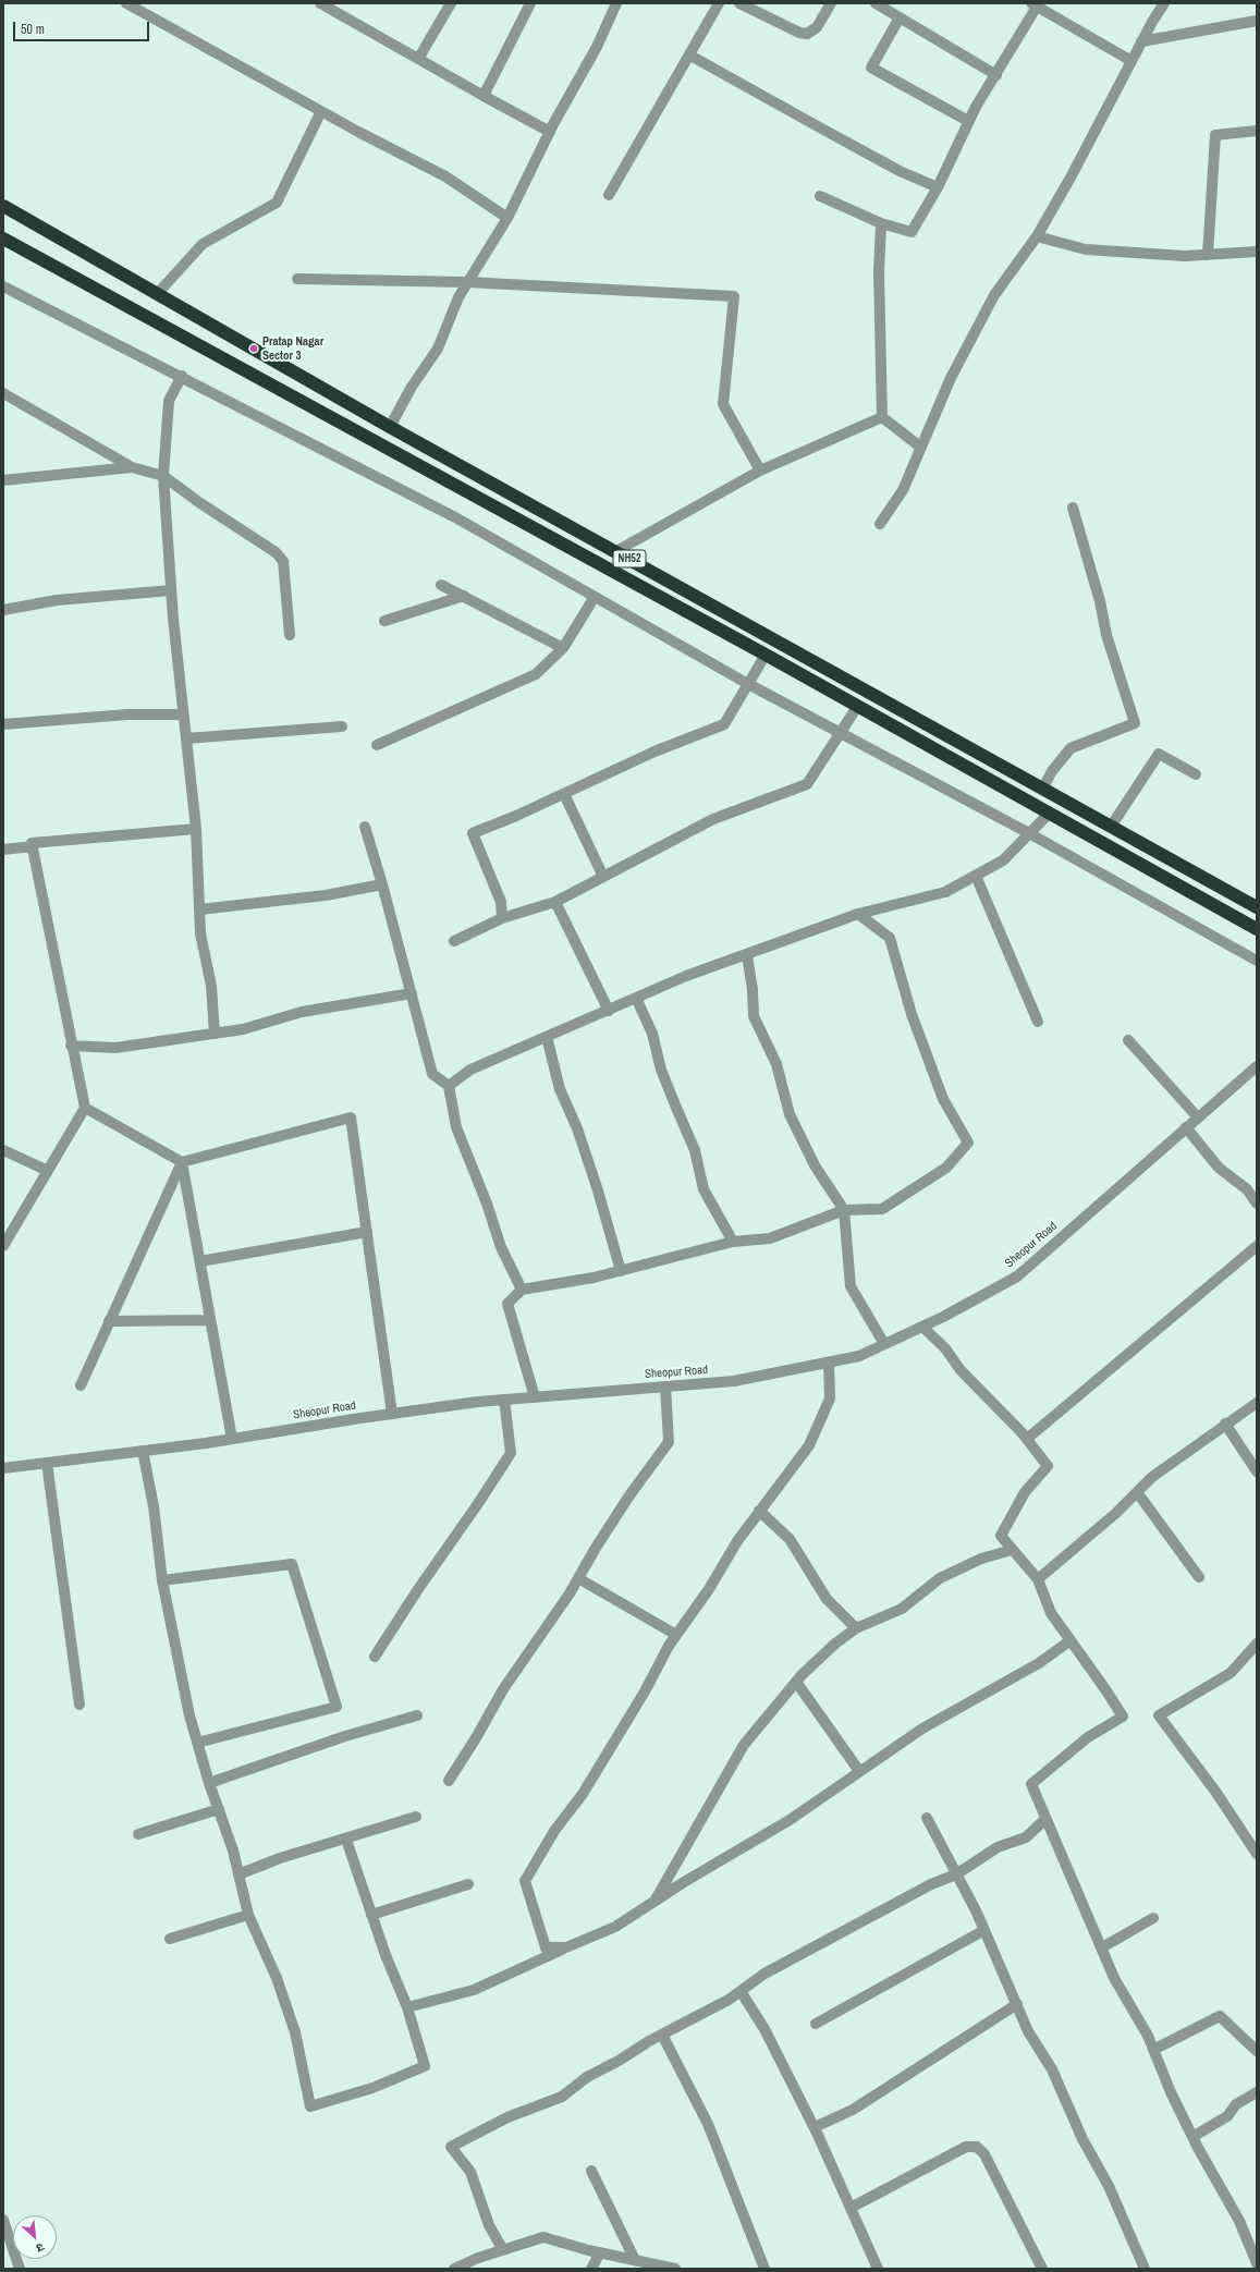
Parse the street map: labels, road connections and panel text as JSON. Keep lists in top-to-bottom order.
{
  "streets": {
    "highway": ["NH52"],
    "street": ["Sheopur Road"]
  },
  "places": ["Pratap Nagar Sector 3"],
  "scale_bar": "50 m",
  "north": "bottom right"
}
